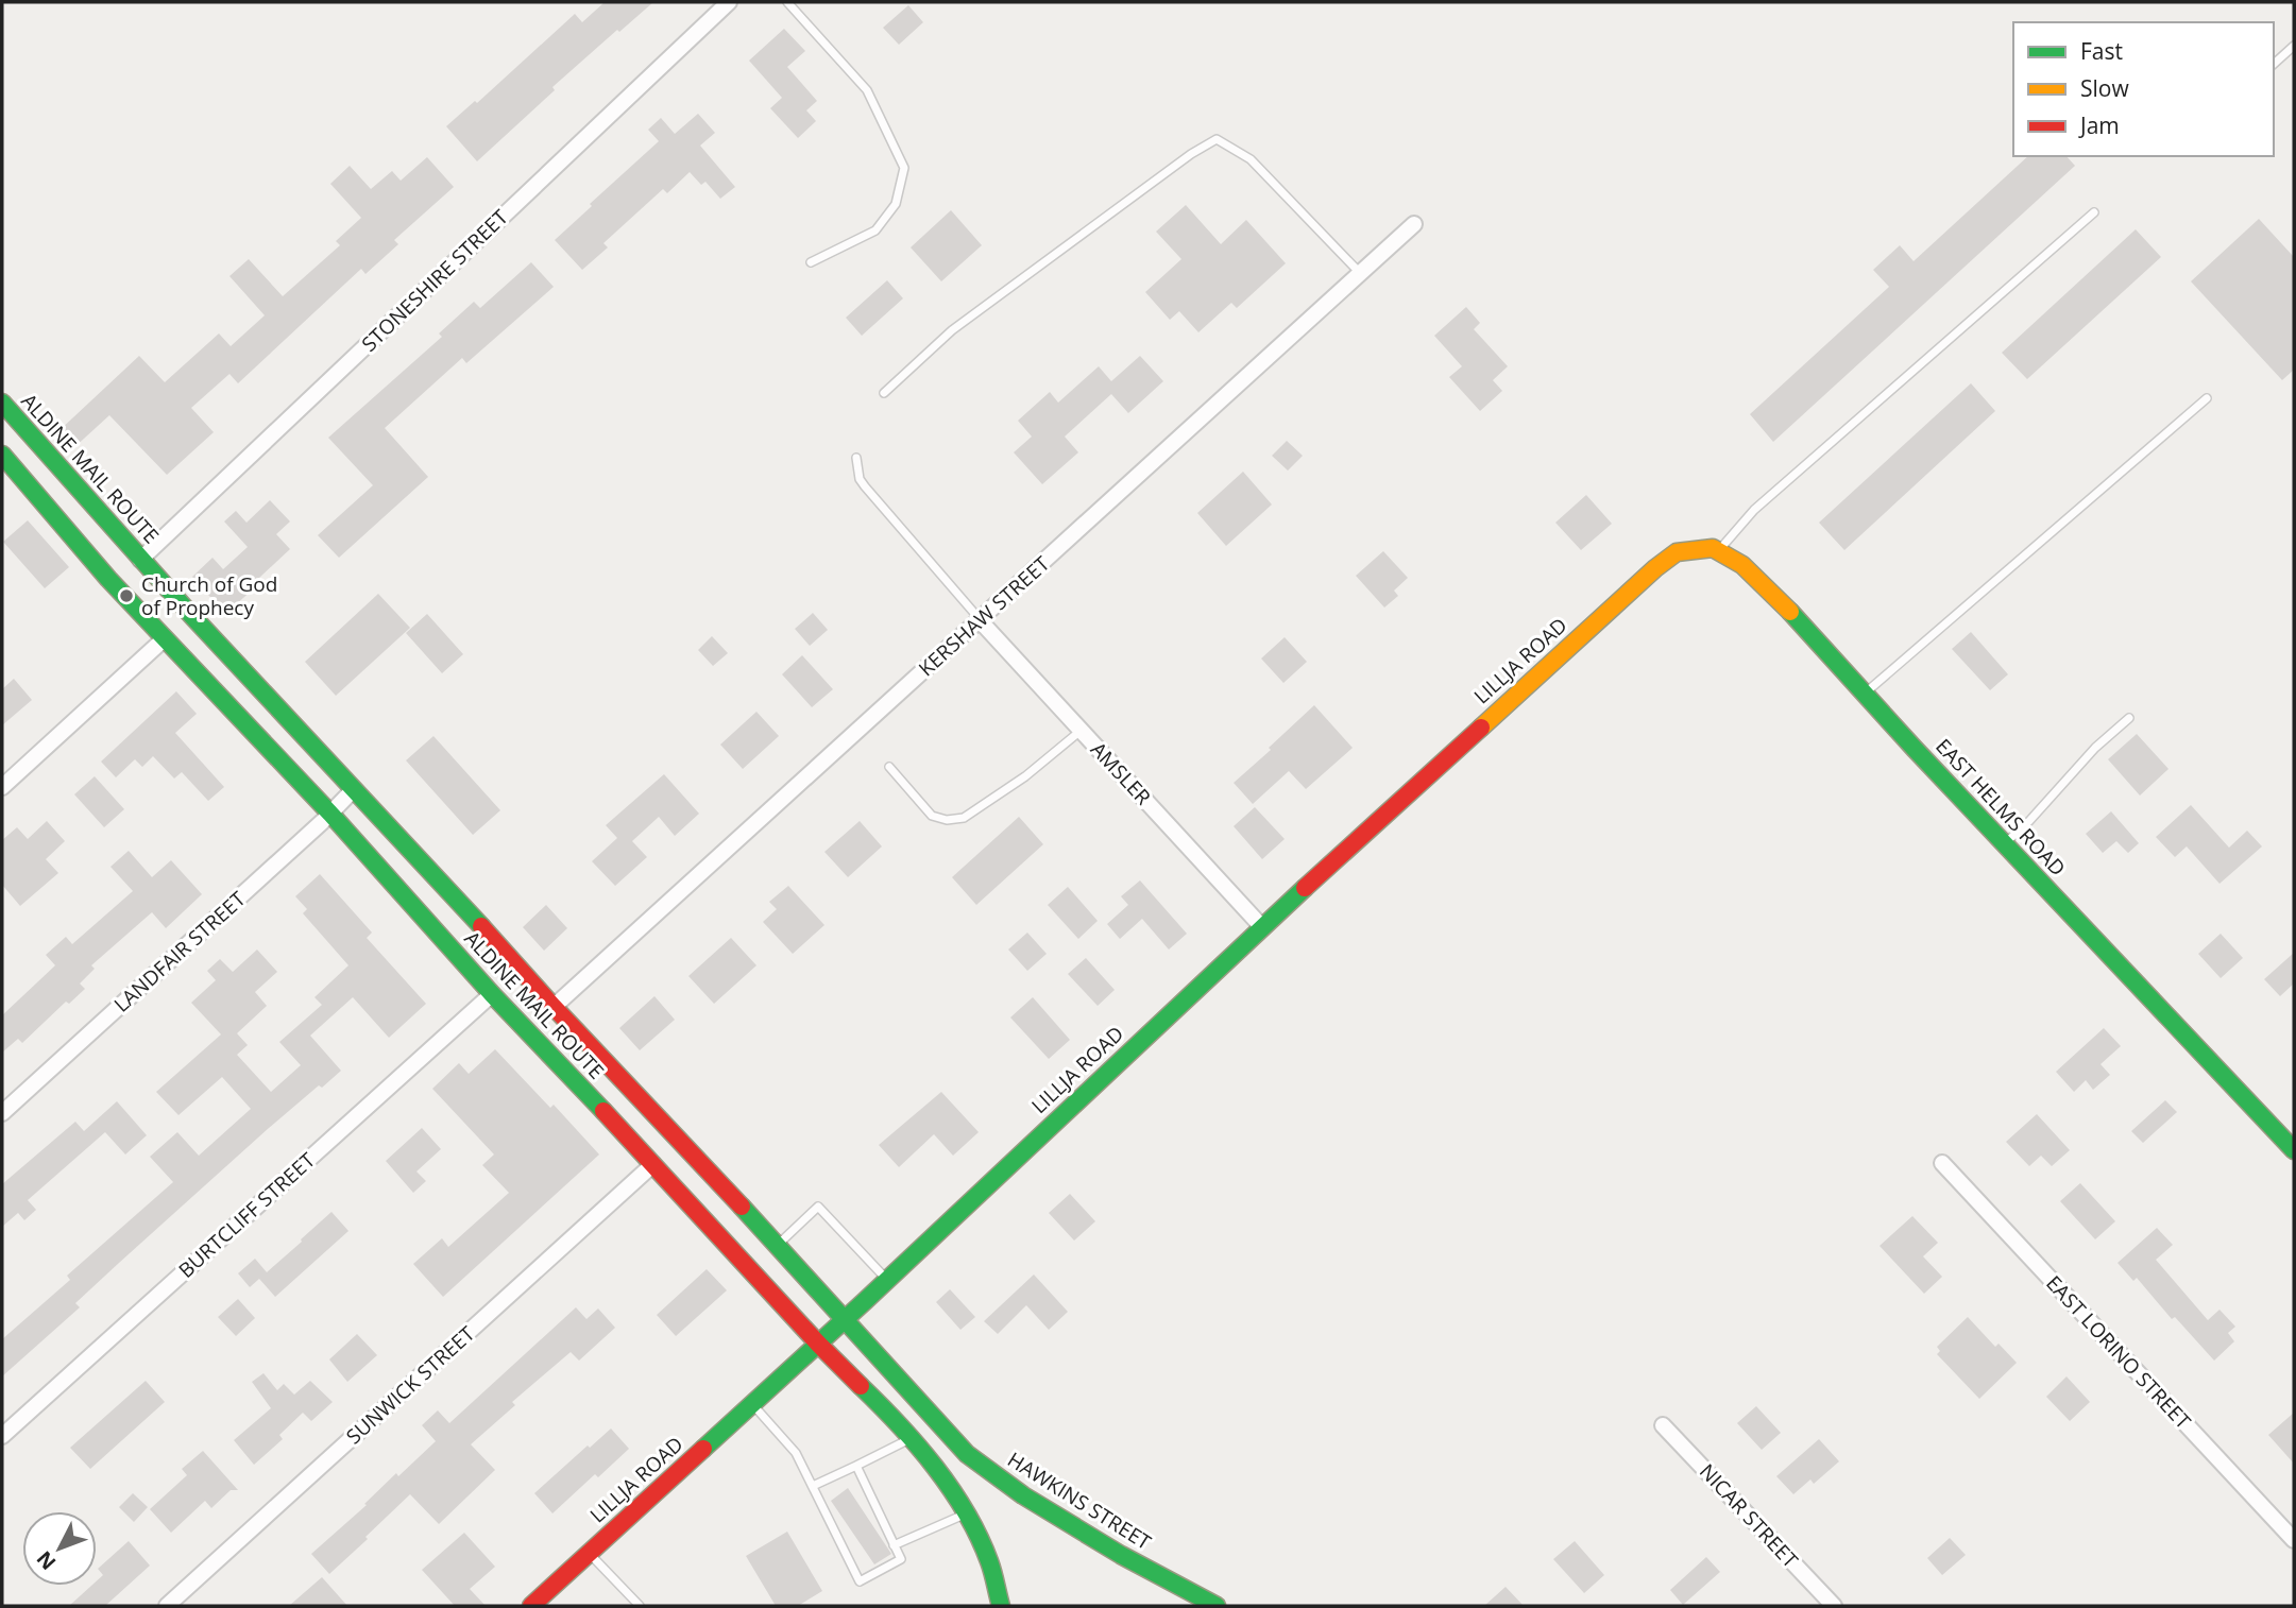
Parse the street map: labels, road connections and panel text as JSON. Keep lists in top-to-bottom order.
{
  "streets": {
    "main road": [
      "ALDINE MAIL ROUTE",
      "LILLJA ROAD",
      "EAST HELMS ROAD",
      "HAWKINS STREET"
    ],
    "street": [
      "STONESHIRE STREET",
      "KERSHAW STREET",
      "AMSLER",
      "LANDFAIR STREET",
      "BURTCLIFF STREET",
      "EAST LORINO STREET",
      "SUNWICK STREET",
      "NICAR STREET"
    ]
  },
  "crossings": [
    ["STONESHIRE STREET", "ALDINE MAIL ROUTE"],
    ["ALDINE MAIL ROUTE", "KERSHAW STREET"],
    ["ALDINE MAIL ROUTE", "LILLJA ROAD"],
    ["ALDINE MAIL ROUTE", "LANDFAIR STREET"],
    ["ALDINE MAIL ROUTE", "BURTCLIFF STREET"],
    ["ALDINE MAIL ROUTE", "SUNWICK STREET"],
    ["ALDINE MAIL ROUTE", "HAWKINS STREET"],
    ["KERSHAW STREET", "AMSLER"],
    ["LILLJA ROAD", "AMSLER"],
    ["LILLJA ROAD", "EAST HELMS ROAD"]
  ],
  "places": ["Church of God of Prophecy"],
  "legend": ["Fast", "Slow", "Jam"],
  "north": "bottom left"
}
